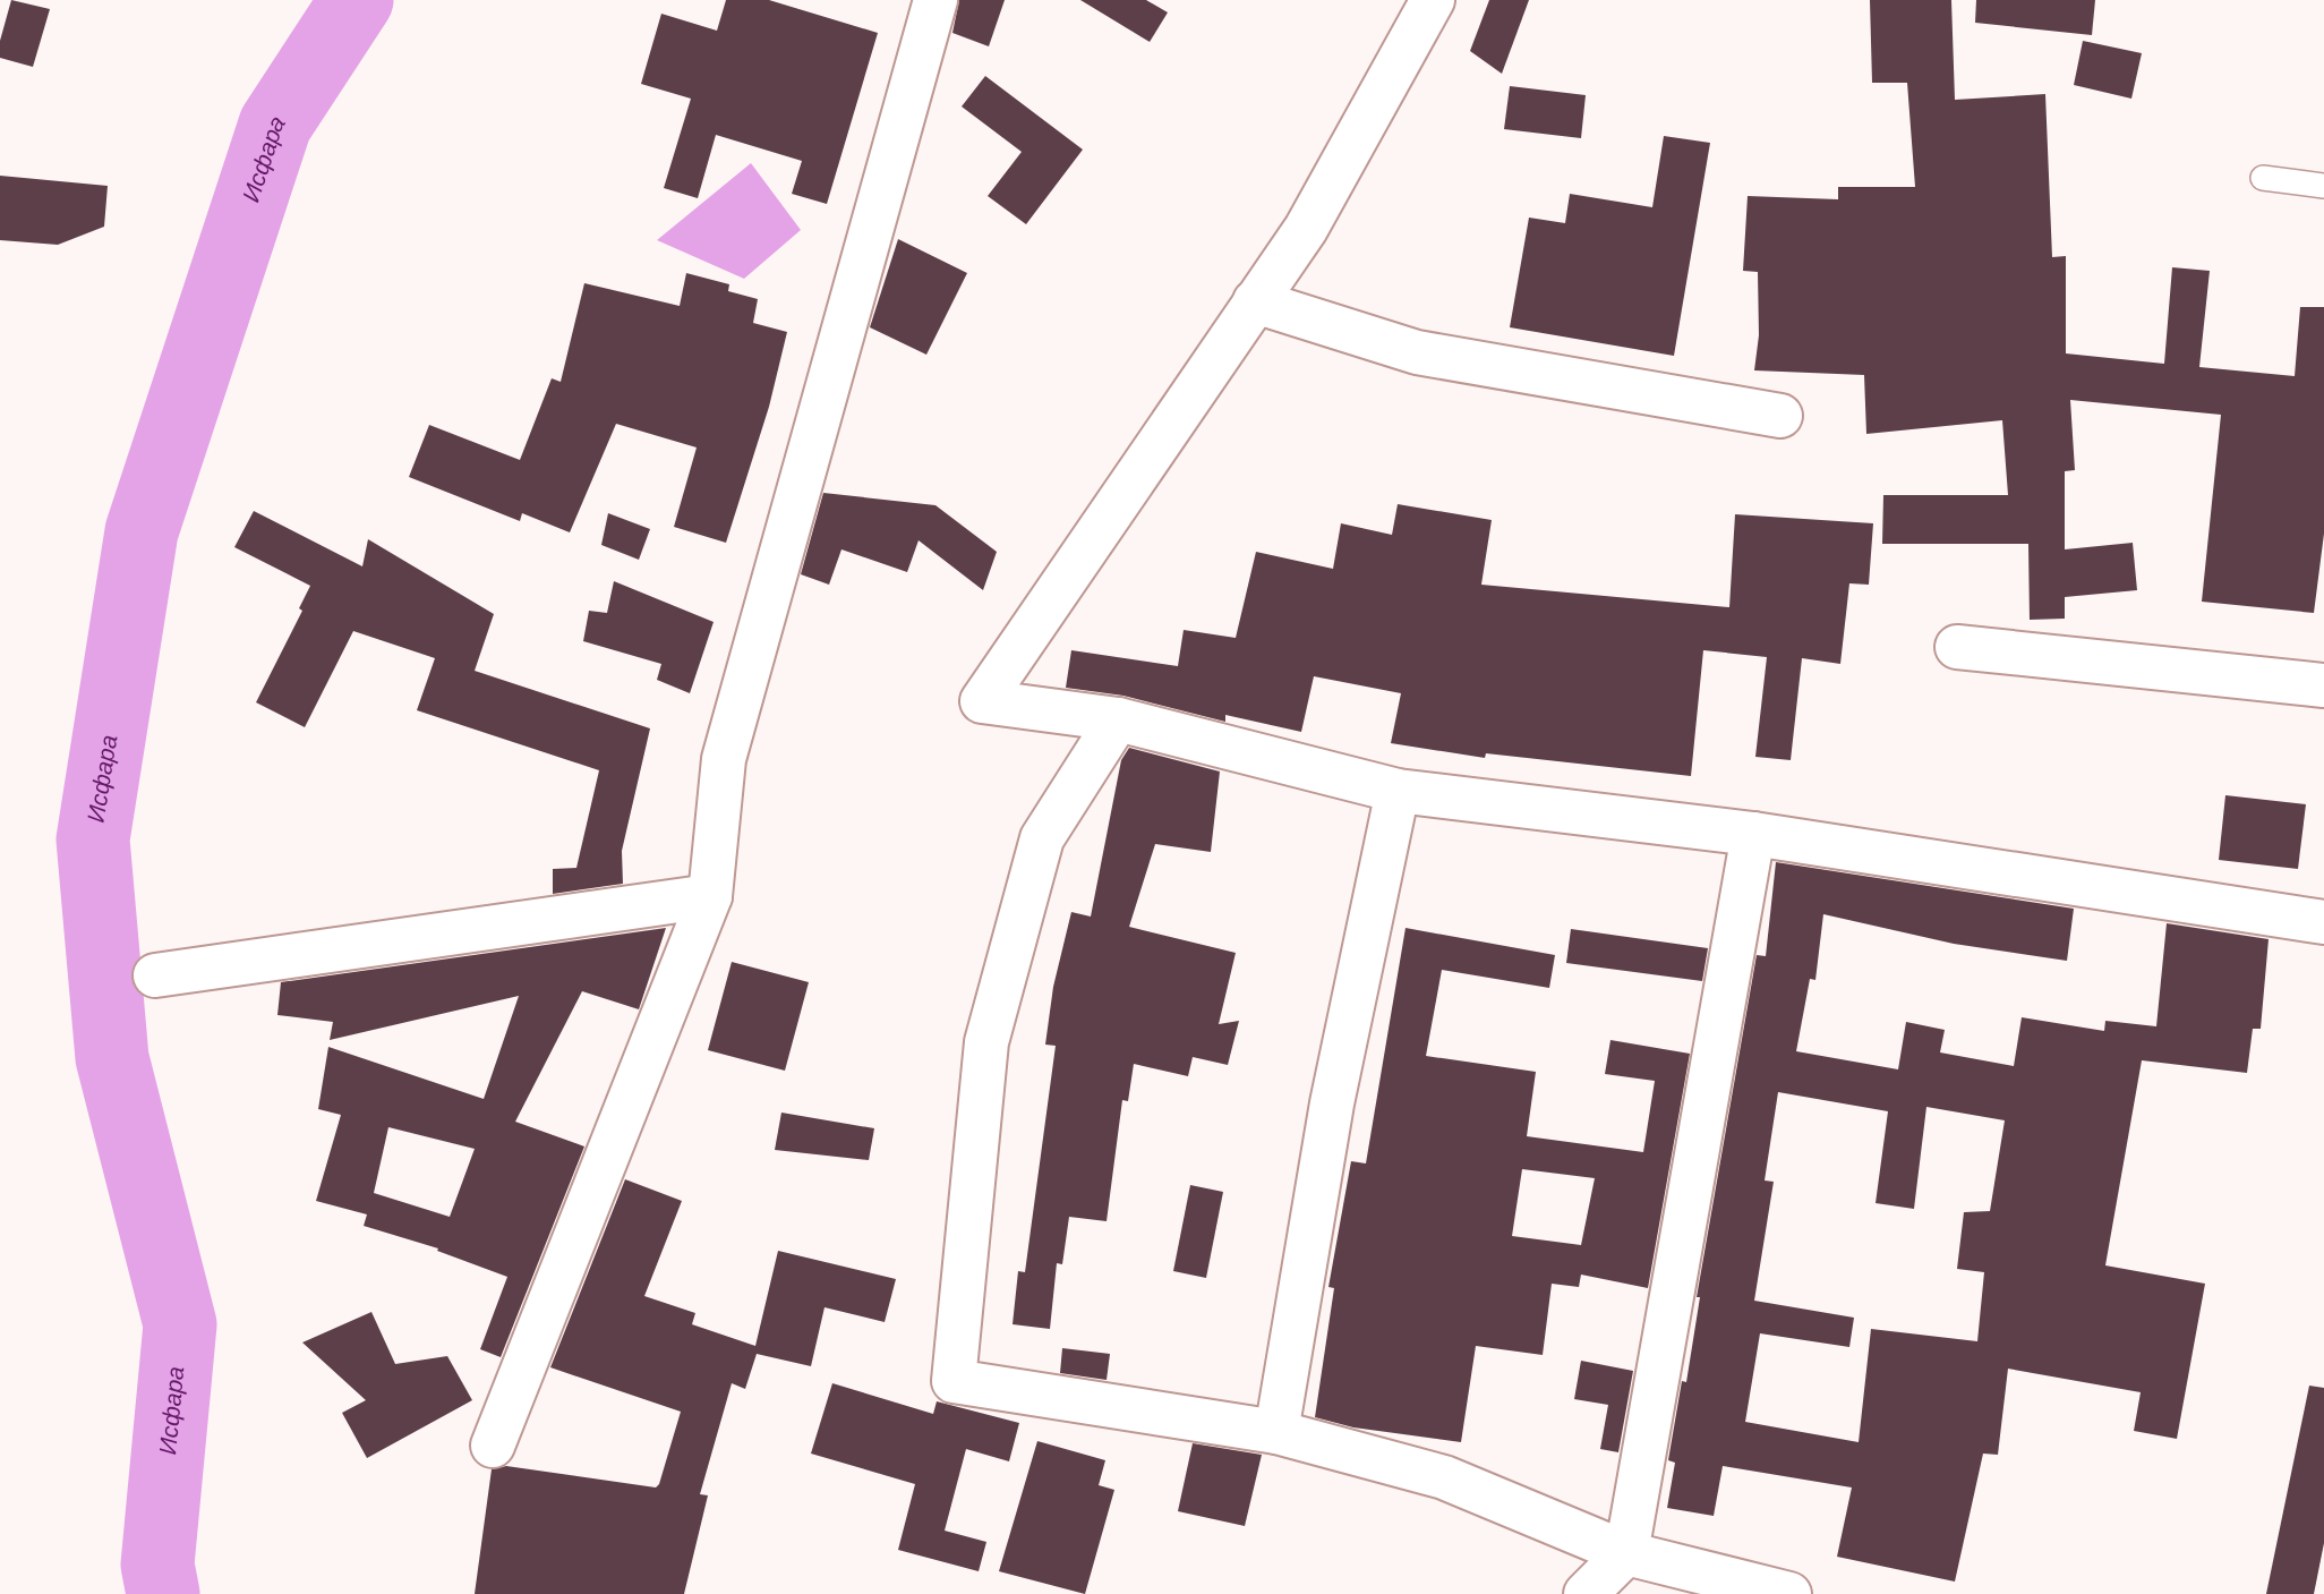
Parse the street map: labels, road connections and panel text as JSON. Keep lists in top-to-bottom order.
{
  "water": ["Исфара"]
}
